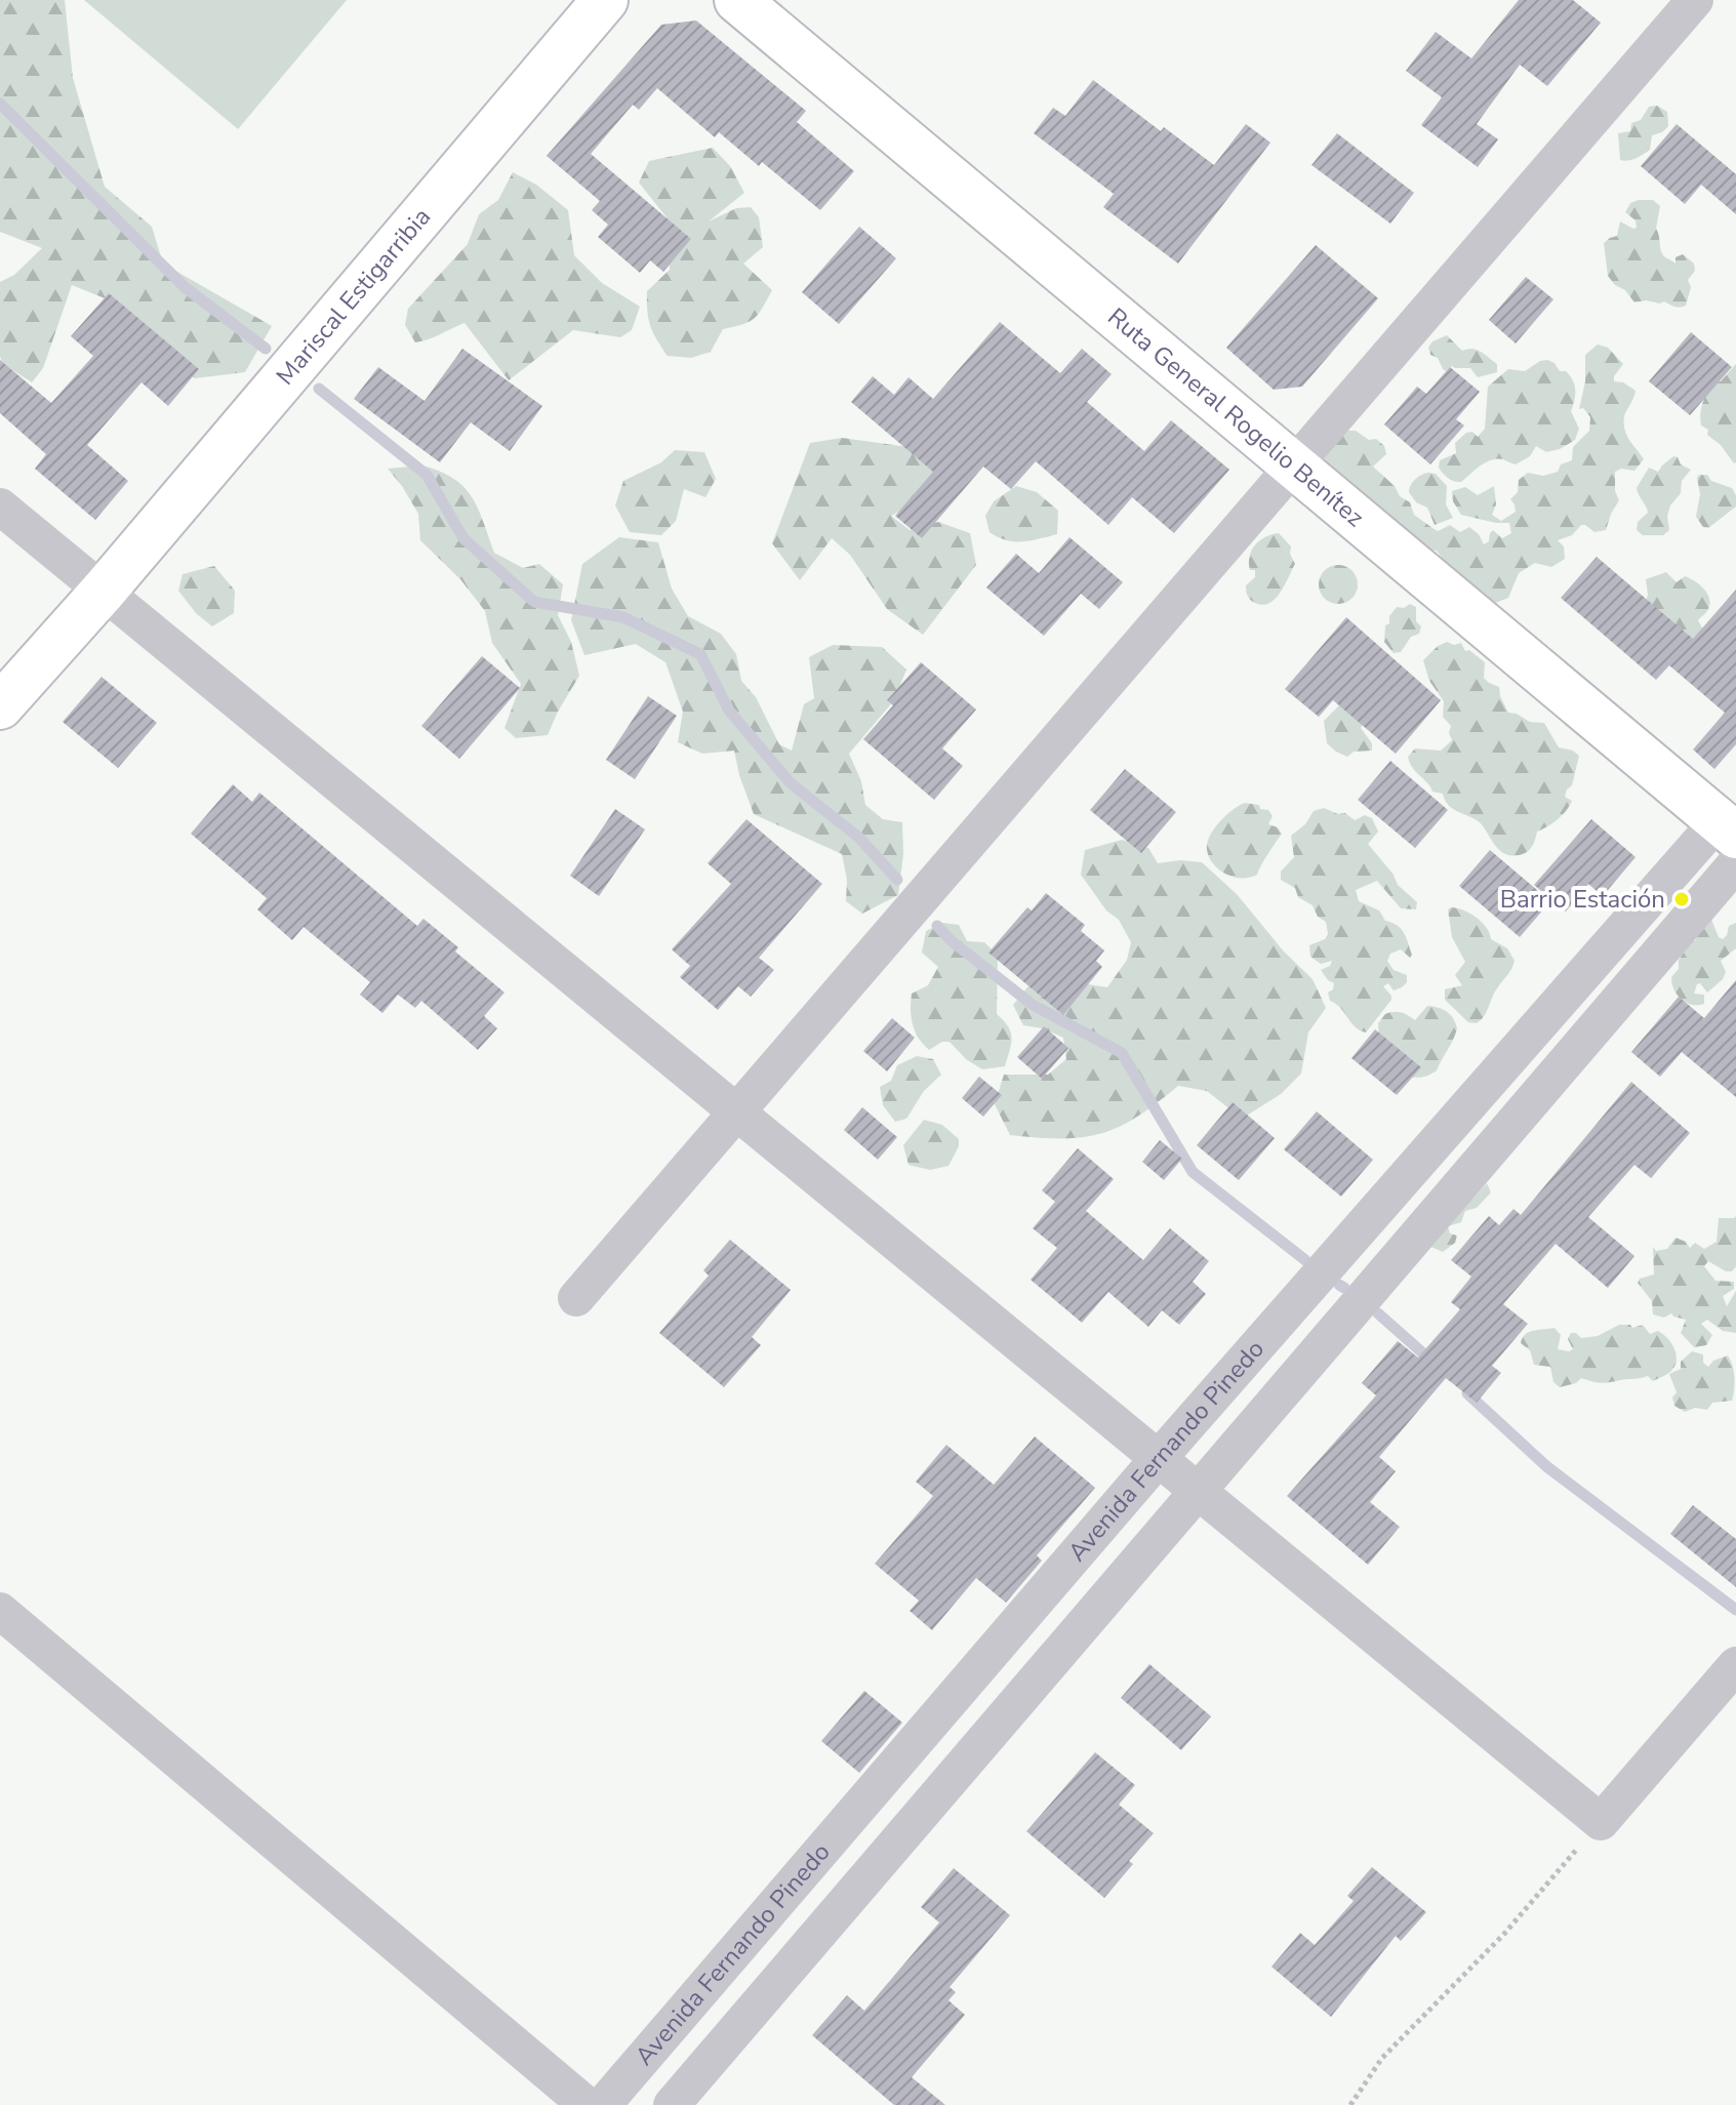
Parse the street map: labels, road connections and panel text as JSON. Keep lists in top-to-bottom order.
{
  "streets": {
    "main road": ["Mariscal Estigarribia", "Ruta General Rogelio Benítez"],
    "street": ["Avenida Fernando Pinedo"]
  },
  "crossings": [
    ["Ruta General Rogelio Benítez", "Avenida Fernando Pinedo"]
  ],
  "places": ["Barrio Estación"]
}
